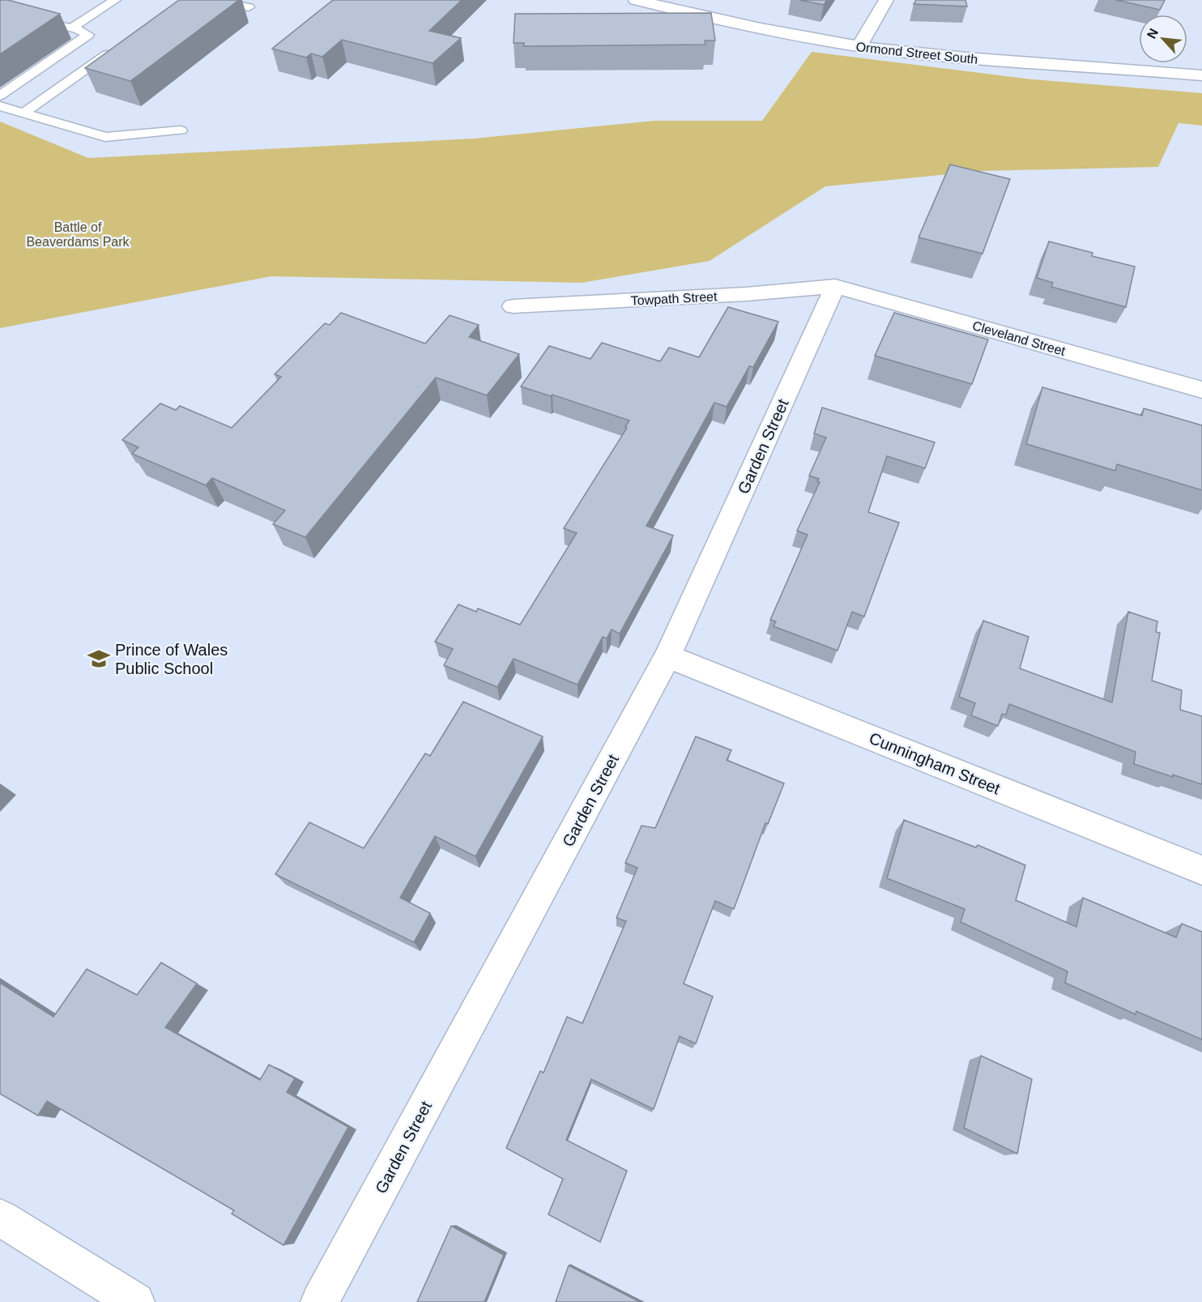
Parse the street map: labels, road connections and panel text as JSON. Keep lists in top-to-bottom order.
{
  "streets": {
    "street": [
      "Ormond Street South",
      "Towpath Street",
      "Cleveland Street",
      "Garden Street",
      "Cunningham Street"
    ]
  },
  "crossings": [
    ["Towpath Street", "Cleveland Street"],
    ["Towpath Street", "Garden Street"],
    ["Cleveland Street", "Garden Street"],
    ["Garden Street", "Cunningham Street"]
  ],
  "parks": ["Battle of Beaverdams Park"],
  "places": {
    "school or university": ["Prince of Wales Public School"]
  },
  "north": "top left"
}
